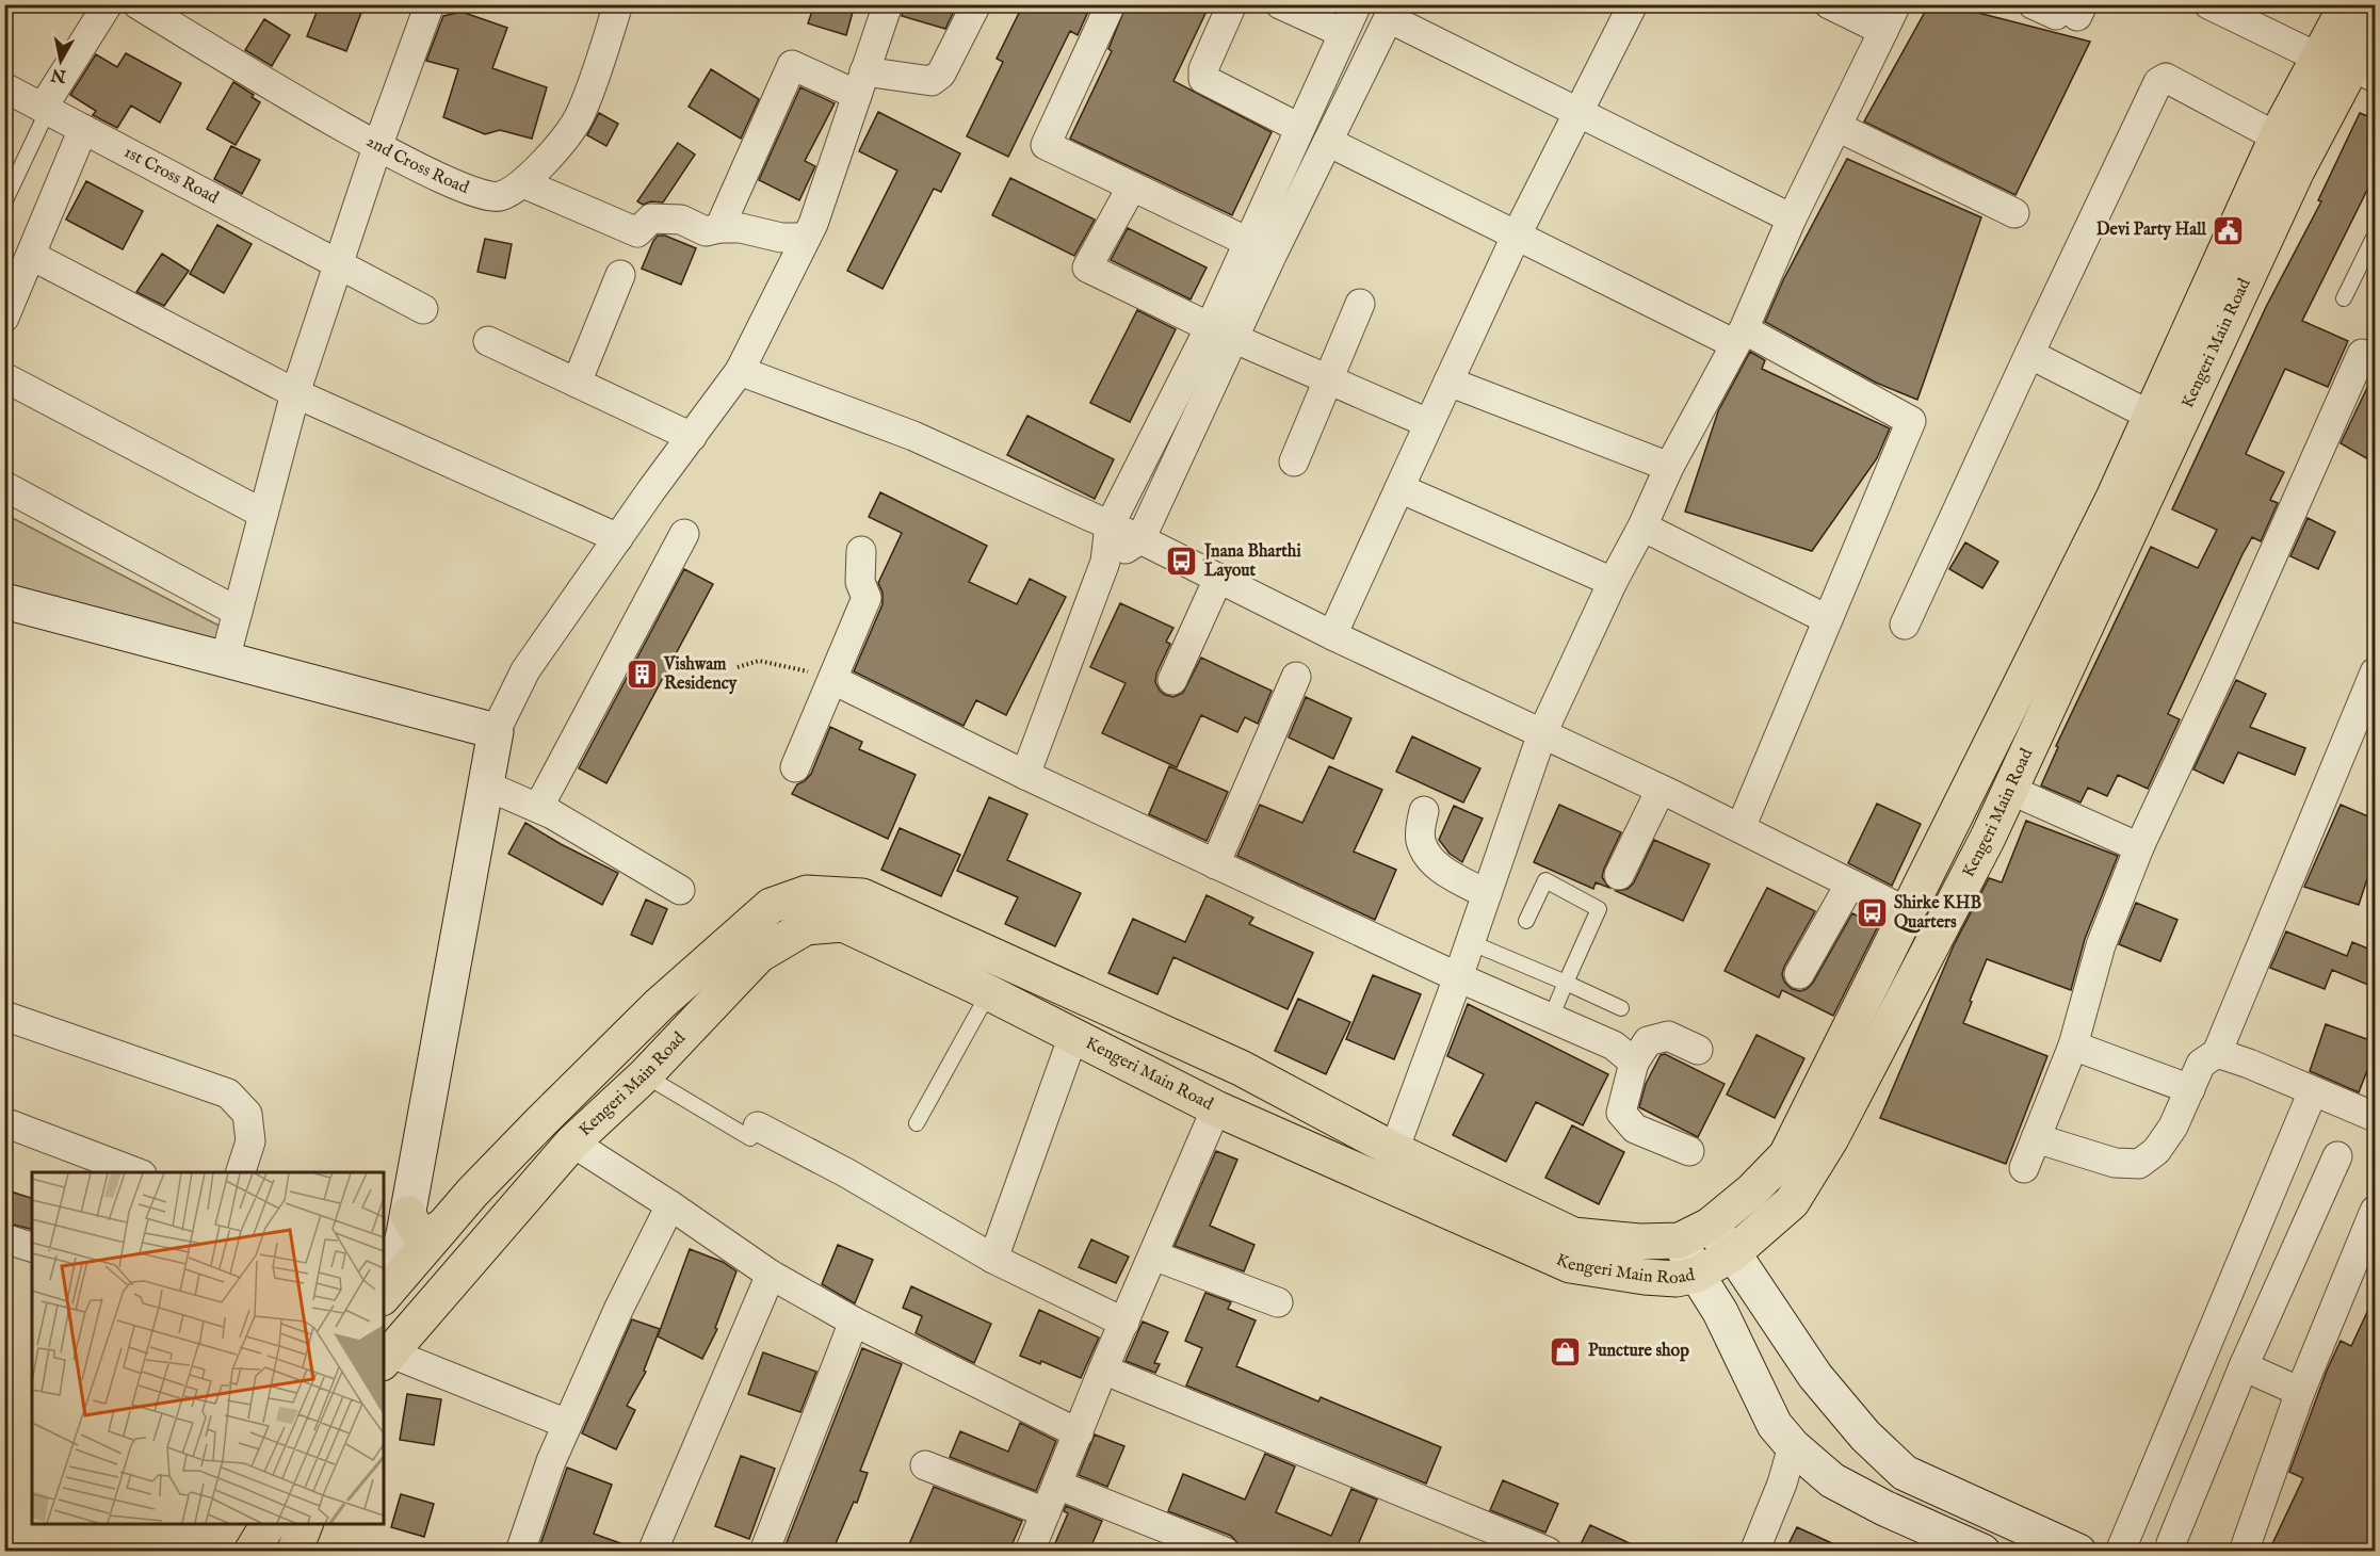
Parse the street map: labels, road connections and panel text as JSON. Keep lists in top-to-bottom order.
{
  "streets": {
    "main road": ["Kengeri Main Road"],
    "street": ["2nd Cross Road", "1st Cross Road"]
  },
  "places": {
    "public building": ["Devi Party Hall"],
    "bus stop": ["Jnana Bharthi Layout", "Shirke KHB Quarters"],
    "building": ["Vishwam Residency"],
    "shop": ["Puncture shop"]
  },
  "north": "bottom"
}
